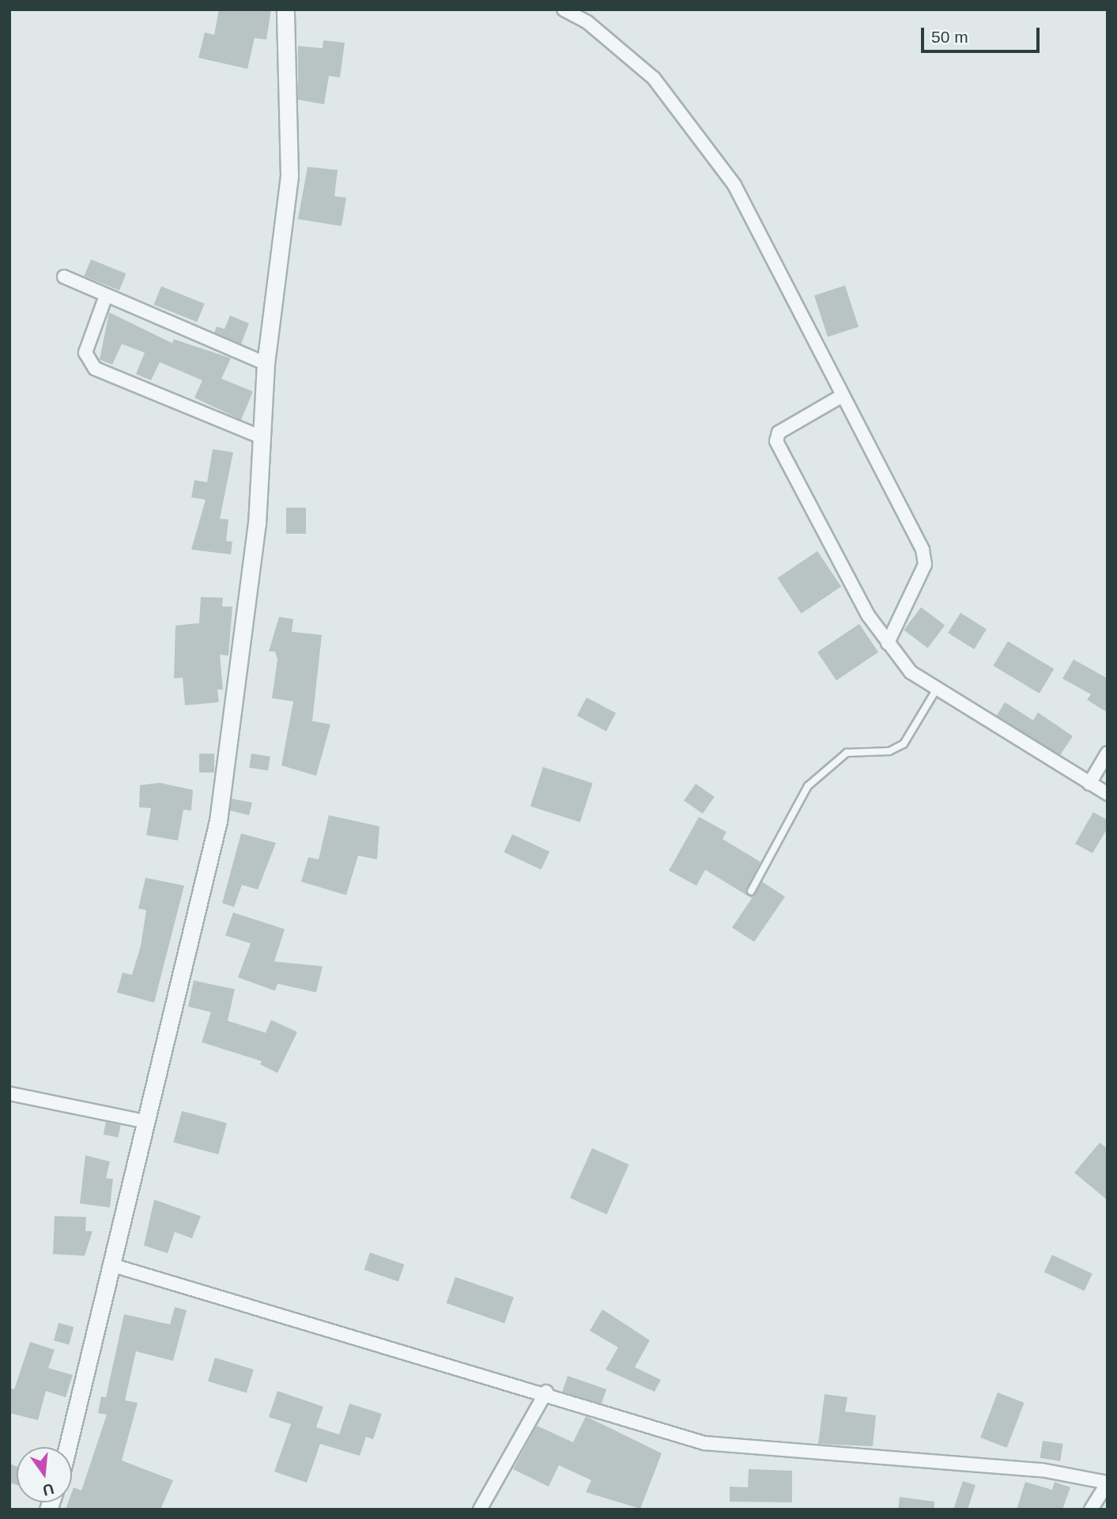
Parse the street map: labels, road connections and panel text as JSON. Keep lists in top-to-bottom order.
{
  "scale_bar": "50 m",
  "north": "bottom"
}
